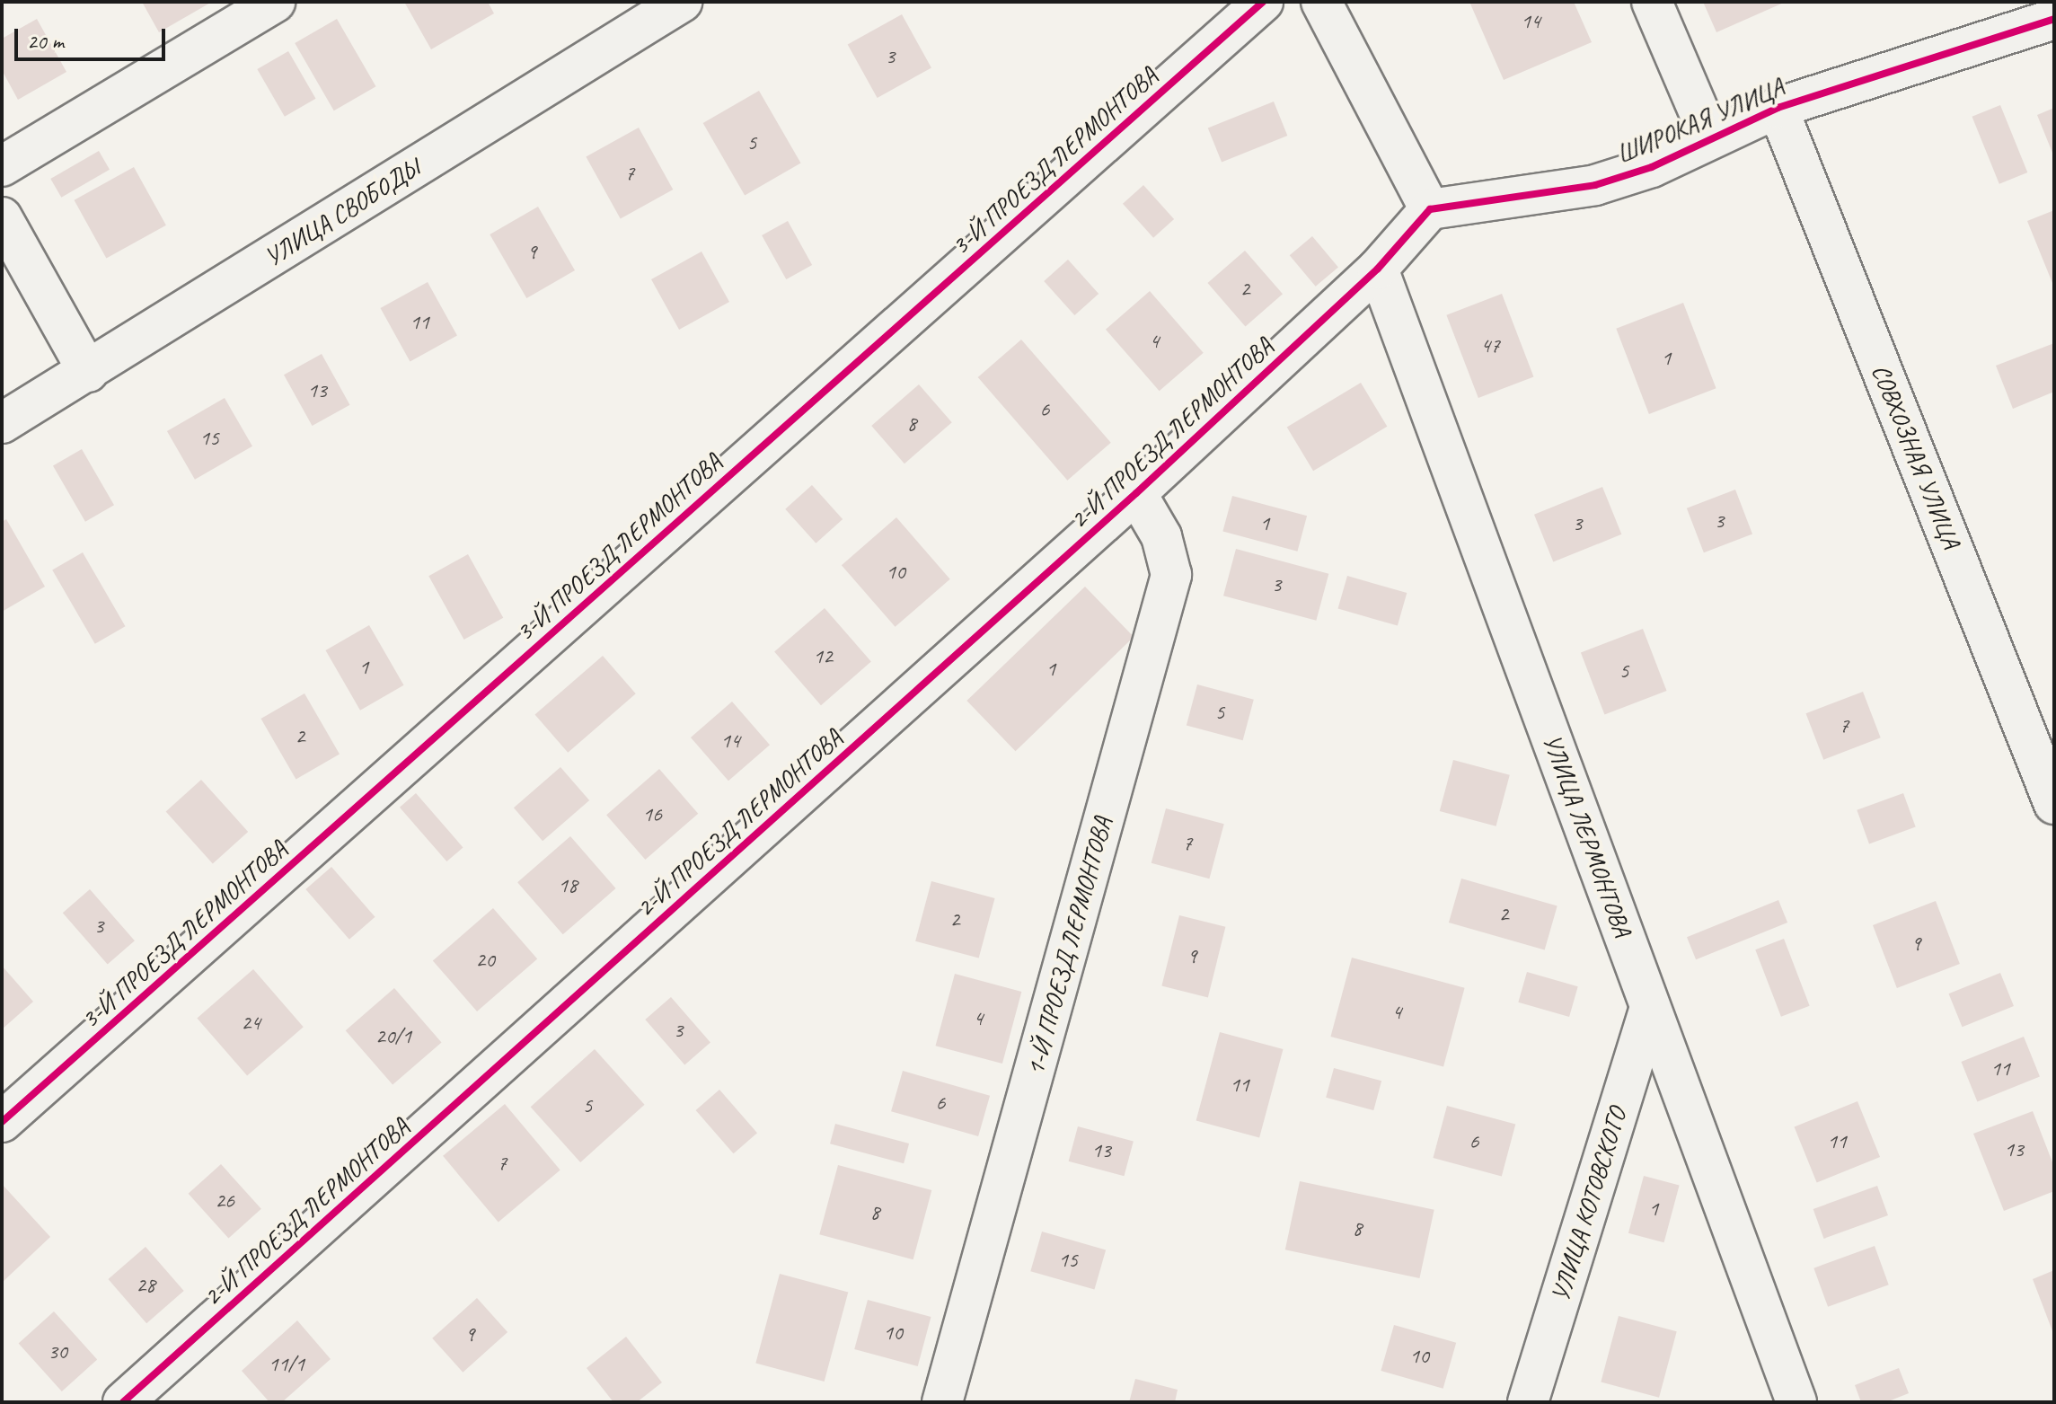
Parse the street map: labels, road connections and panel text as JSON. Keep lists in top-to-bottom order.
{
  "streets": {
    "street": [
      "ШИРОКАЯ УЛИЦА",
      "3-Й ПРОЕЗД ЛЕРМОНТОВА",
      "УЛИЦА СВОБОДЫ",
      "2-Й ПРОЕЗД ЛЕРМОНТОВА",
      "СОВХОЗНАЯ УЛИЦА",
      "УЛИЦА ЛЕРМОНТОВА",
      "1-Й ПРОЕЗД ЛЕРМОНТОВА",
      "УЛИЦА КОТОВСКОГО"
    ]
  },
  "crossings": [
    ["ШИРОКАЯ УЛИЦА", "СОВХОЗНАЯ УЛИЦА"],
    ["2-Й ПРОЕЗД ЛЕРМОНТОВА", "УЛИЦА ЛЕРМОНТОВА"],
    ["2-Й ПРОЕЗД ЛЕРМОНТОВА", "1-Й ПРОЕЗД ЛЕРМОНТОВА"],
    ["УЛИЦА ЛЕРМОНТОВА", "УЛИЦА КОТОВСКОГО"]
  ],
  "house_numbers": [
    "14",
    "3",
    "5",
    "7",
    "9",
    "2",
    "11",
    "4",
    "47",
    "1",
    "13",
    "6",
    "8",
    "15",
    "3",
    "1",
    "3",
    "10",
    "3",
    "12",
    "1",
    "1",
    "5",
    "5",
    "7",
    "2",
    "14",
    "16",
    "7",
    "18",
    "2",
    "2",
    "3",
    "9",
    "9",
    "20",
    "4",
    "4",
    "24",
    "3",
    "20/1",
    "11",
    "11",
    "6",
    "5",
    "6",
    "11",
    "13",
    "13",
    "7",
    "26",
    "1",
    "8",
    "8",
    "15",
    "28",
    "10",
    "9",
    "30",
    "10",
    "11/1"
  ],
  "scale_bar": "20 m"
}
